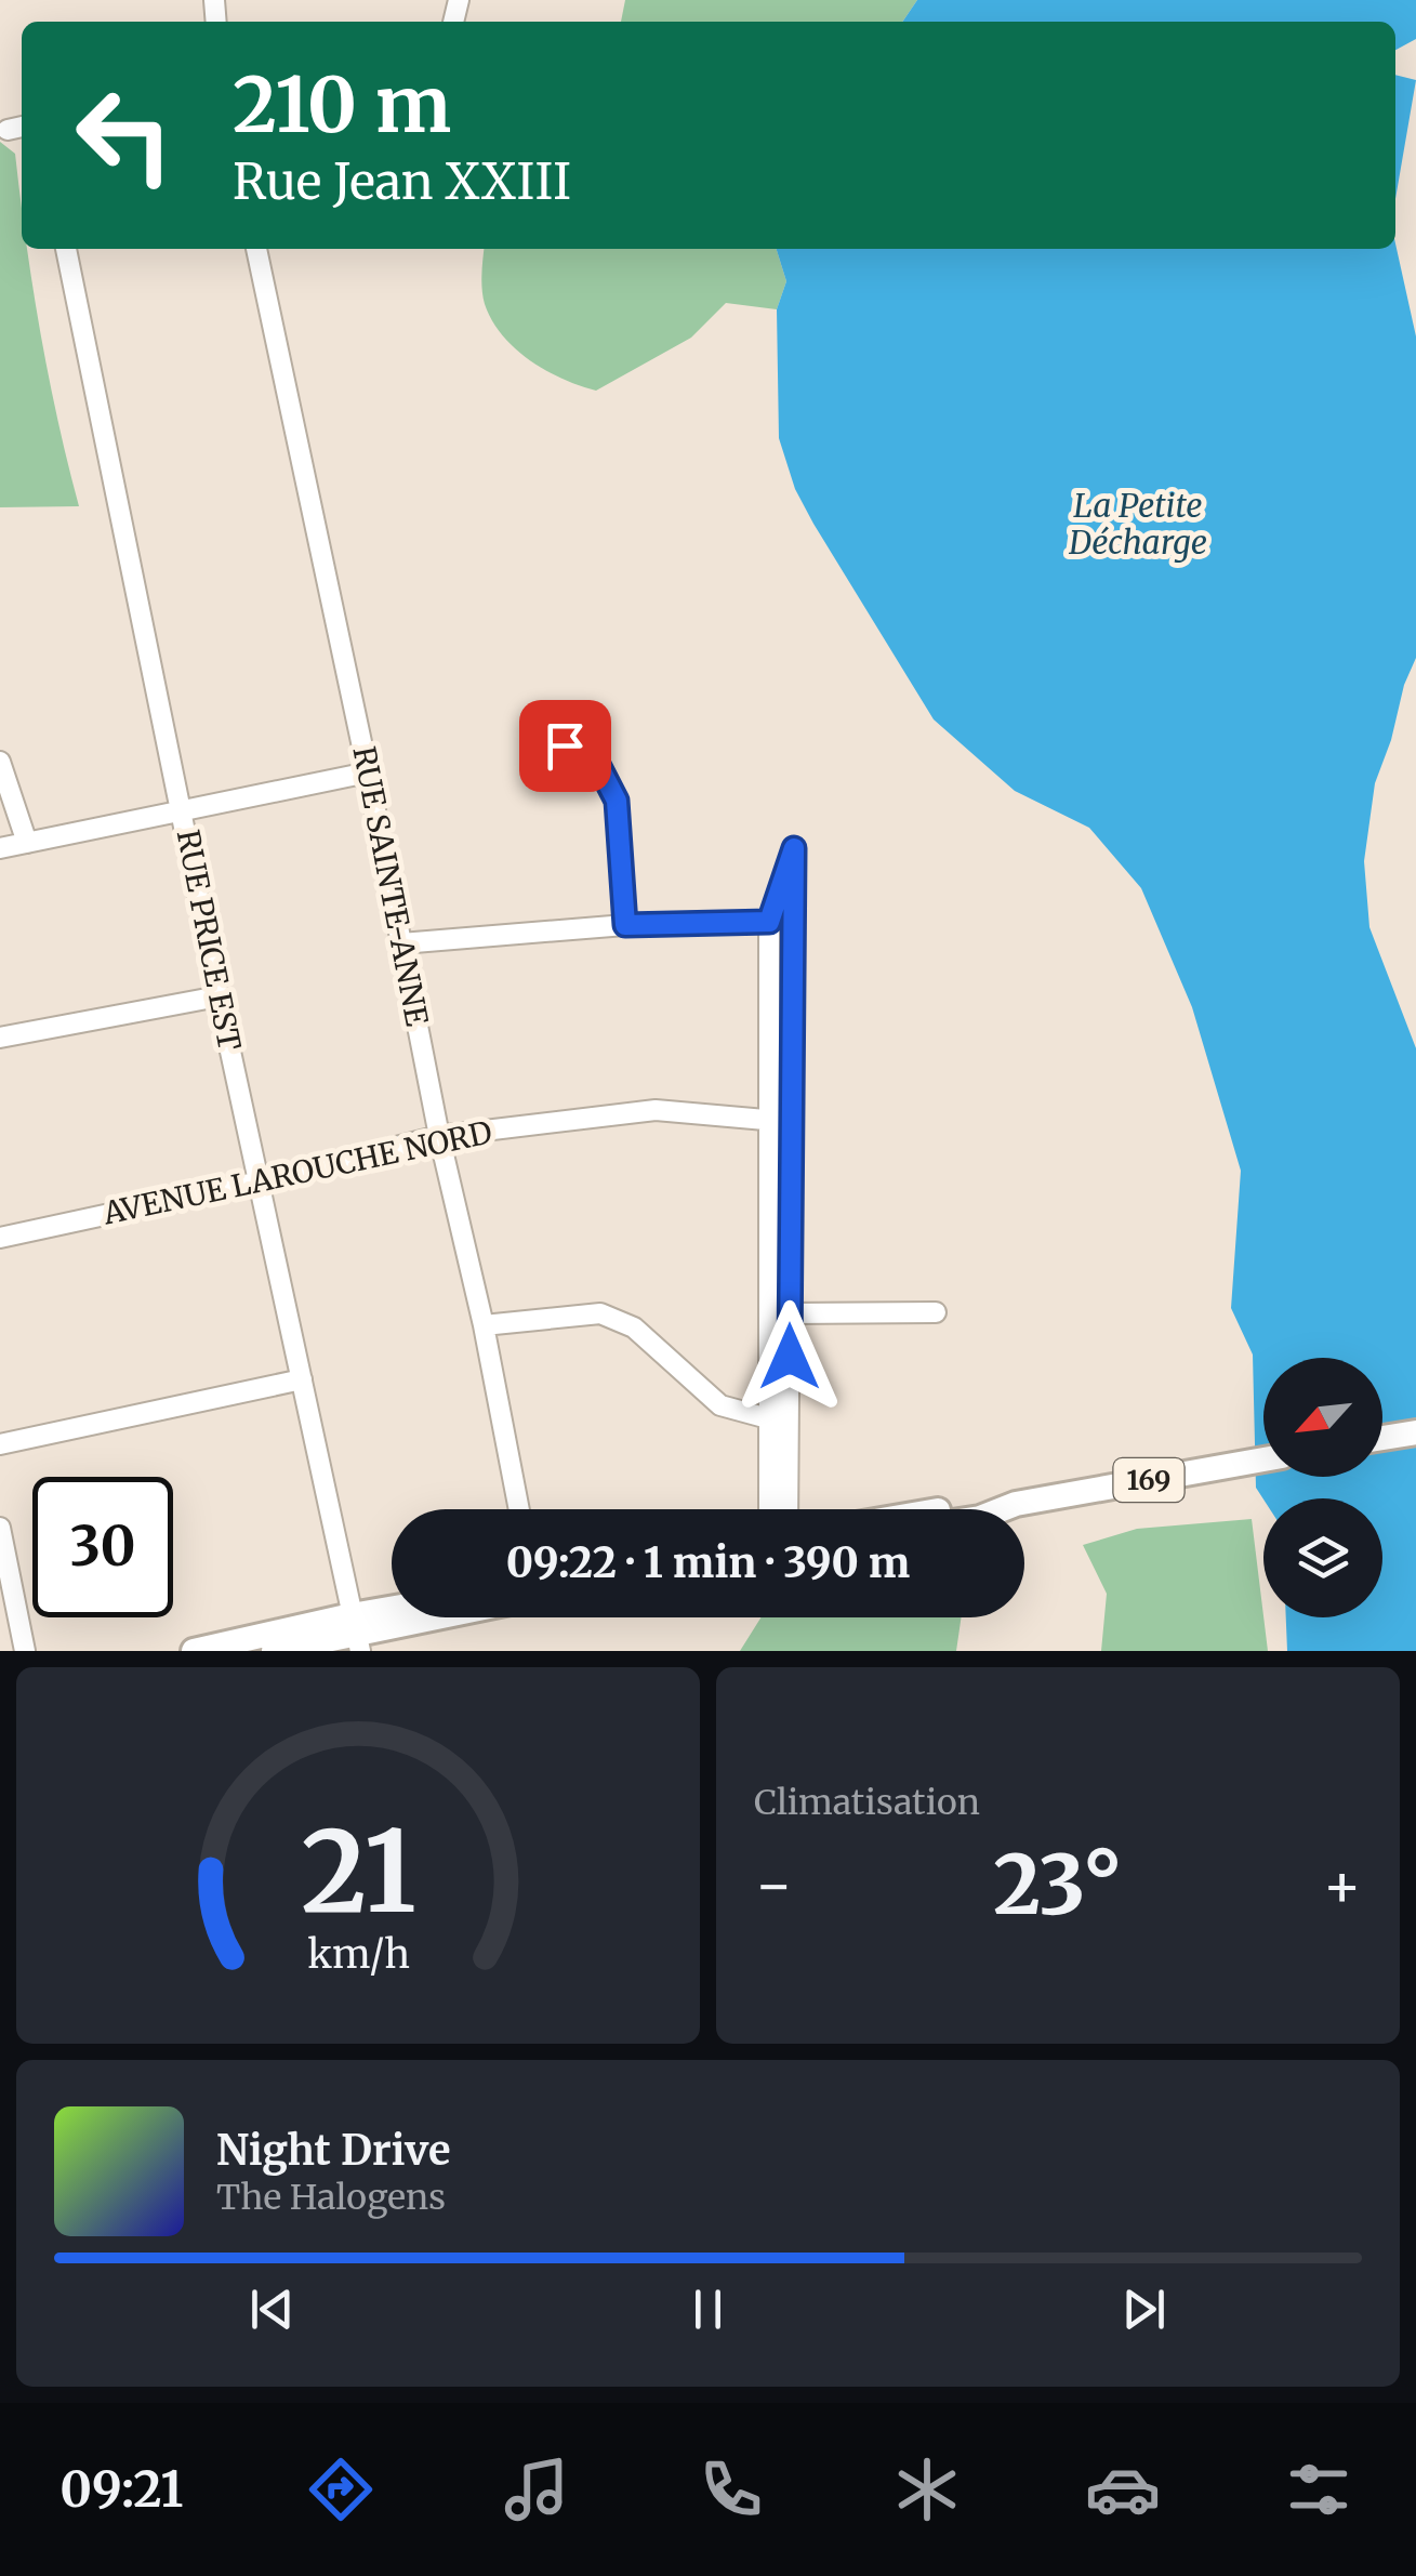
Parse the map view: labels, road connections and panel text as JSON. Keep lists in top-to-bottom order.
{
  "streets": {
    "main road": ["169"],
    "street": ["RUE SAINTE-ANNE", "RUE PRICE EST", "AVENUE LAROUCHE NORD"]
  },
  "crossings": [
    ["RUE SAINTE-ANNE", "AVENUE LAROUCHE NORD"],
    ["RUE PRICE EST", "AVENUE LAROUCHE NORD"]
  ],
  "water": ["La Petite Décharge"],
  "north": "bottom left",
  "page": {
    "turn": ["210 m", "Rue Jean XXIII"],
    "limit": "30",
    "trip": "09:22 · 1 min · 390 m",
    "tile": "Climatisation",
    "heat": ["−", "23°", "+"],
    "song": ["Night Drive", "The Halogens"],
    "tabs": "09:21",
    "gauge": ["21", "km/h"]
  }
}
